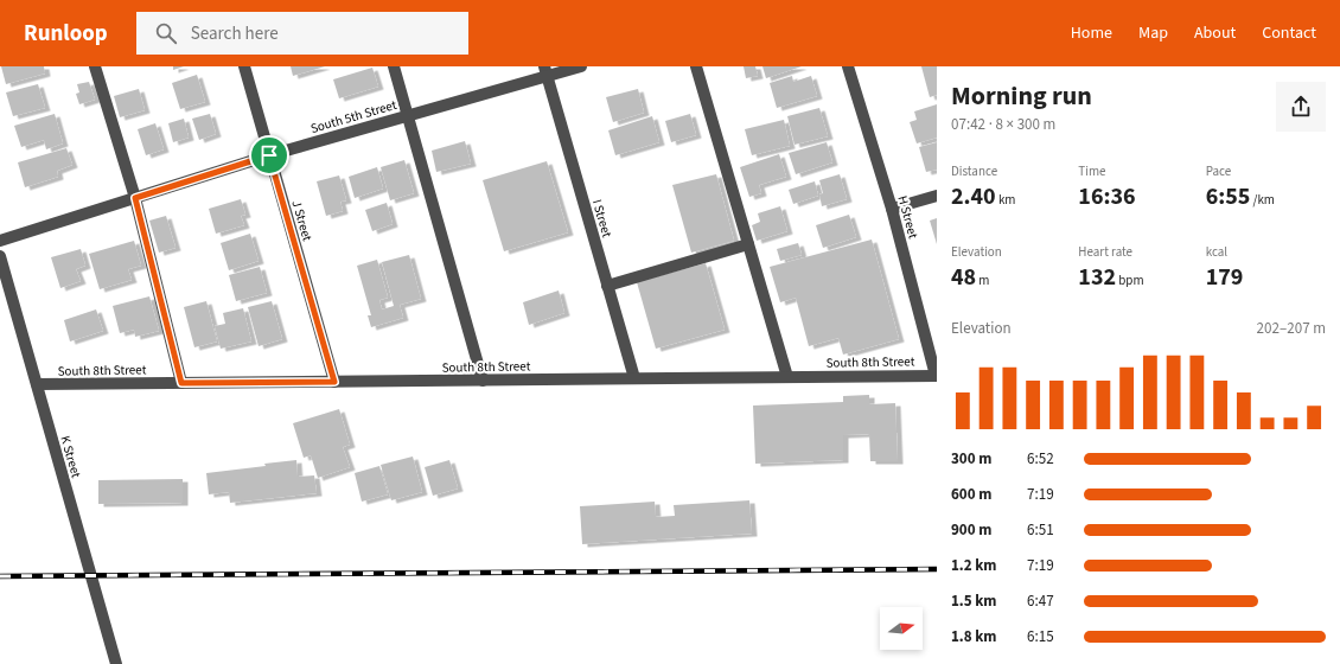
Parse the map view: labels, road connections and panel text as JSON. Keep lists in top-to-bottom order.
{
  "streets": {
    "street": [
      "South 5th Street",
      "H Street",
      "I Street",
      "J Street",
      "South 8th Street",
      "K Street"
    ]
  },
  "crossings": [
    ["South 5th Street", "I Street"],
    ["South 5th Street", "J Street"],
    ["H Street", "South 8th Street"],
    ["I Street", "South 8th Street"],
    ["J Street", "South 8th Street"],
    ["South 8th Street", "K Street"]
  ],
  "north": "right",
  "page": {
    "header": "Runloop",
    "search": "Search here",
    "nav": [
      "Home",
      "Map",
      "About",
      "Contact"
    ],
    "heading": ["Morning run", "07:42 · 8 × 300 m"],
    "stats": [
      ["Distance", "2.40 km"],
      ["Time", "16:36"],
      ["Pace", "6:55 /km"],
      ["Elevation", "48 m"],
      ["Heart rate", "132 bpm"],
      ["kcal", "179"]
    ],
    "chart": ["Elevation", "202–207 m"],
    "list": [
      {
        "name": "300 m",
        "note": "6:52"
      },
      {
        "name": "600 m",
        "note": "7:19"
      },
      {
        "name": "900 m",
        "note": "6:51"
      },
      {
        "name": "1.2 km",
        "note": "7:19"
      },
      {
        "name": "1.5 km",
        "note": "6:47"
      },
      {
        "name": "1.8 km",
        "note": "6:15"
      }
    ]
  }
}
